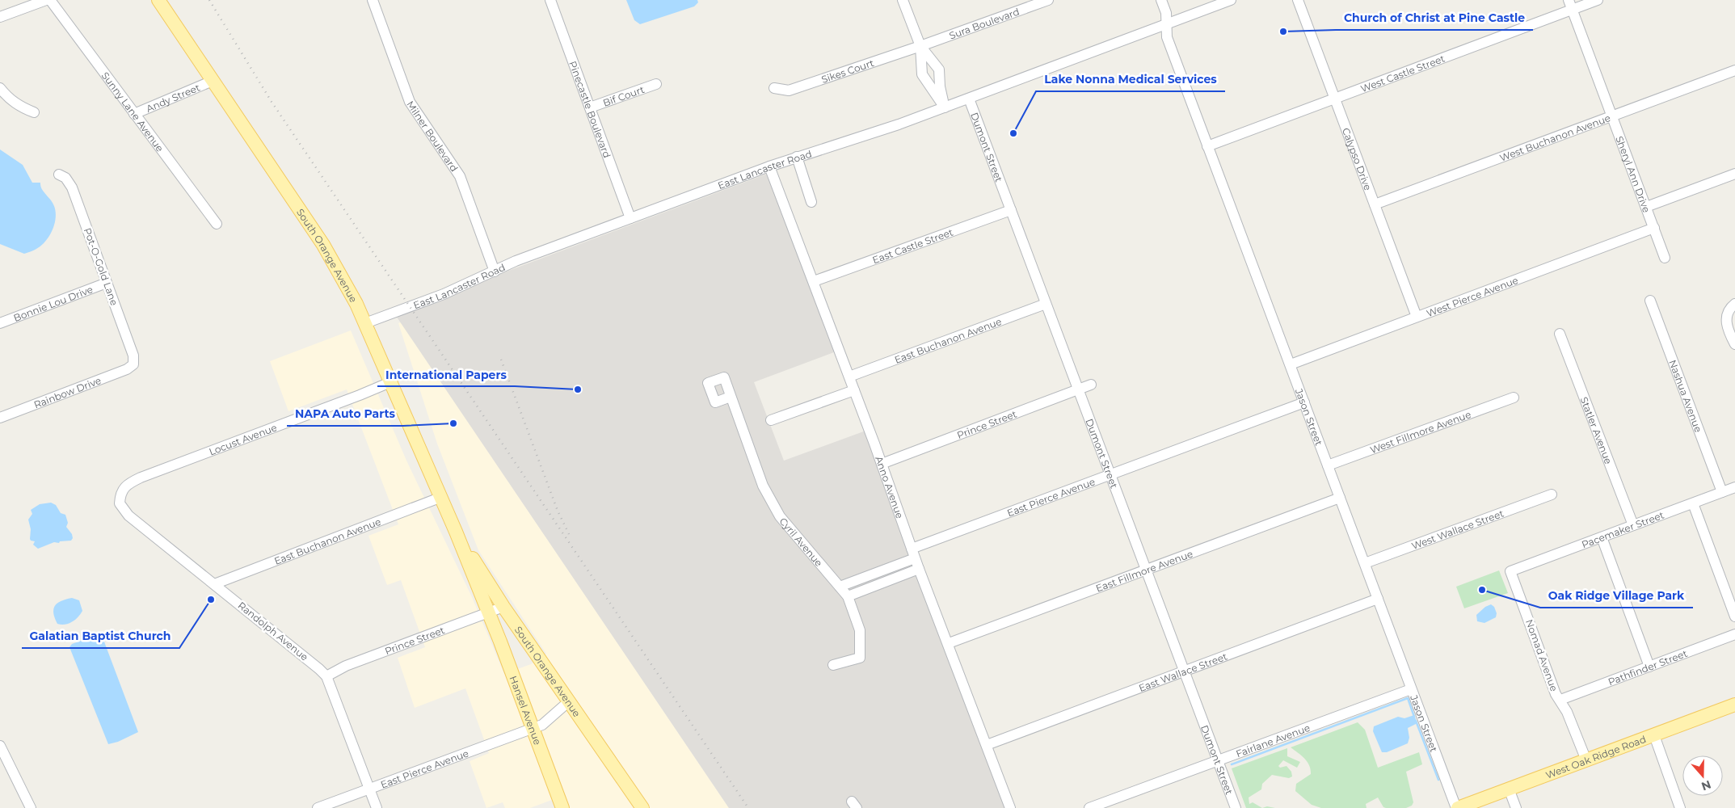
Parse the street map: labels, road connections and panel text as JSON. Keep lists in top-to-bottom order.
{
  "streets": {
    "main road": ["South Orange Avenue", "Hansel Avenue", "West Oak Ridge Road"],
    "street": [
      "Sura Boulevard",
      "Sikes Court",
      "West Castle Street",
      "Bif Court",
      "Andy Street",
      "Pinecastle Boulevard",
      "Sunny Lane Avenue",
      "Milner Boulevard",
      "West Buchanon Avenue",
      "Dumont Street",
      "Calypso Drive",
      "East Lancaster Road",
      "Sheryl Ann Drive",
      "East Castle Street",
      "Pot-O-Gold Lane",
      "West Pierce Avenue",
      "Bonnie Lou Drive",
      "East Buchanon Avenue",
      "Rainbow Drive",
      "Nashua Avenue",
      "Jason Street",
      "Prince Street",
      "Statler Avenue",
      "West Fillmore Avenue",
      "Locust Avenue",
      "Anno Avenue",
      "East Pierce Avenue",
      "West Wallace Street",
      "Pacemaker Street",
      "Cyril Avenue",
      "East Fillmore Avenue",
      "Randolph Avenue",
      "Nomad Avenue",
      "Pathfinder Street",
      "East Wallace Street",
      "Fairlane Avenue"
    ]
  },
  "crossings": [
    ["Sura Boulevard", "Sikes Court"],
    ["West Castle Street", "Calypso Drive"],
    ["West Castle Street", "Sheryl Ann Drive"],
    ["West Castle Street", "Jason Street"],
    ["Bif Court", "Pinecastle Boulevard"],
    ["Andy Street", "Sunny Lane Avenue"],
    ["Andy Street", "South Orange Avenue"],
    ["Pinecastle Boulevard", "East Lancaster Road"],
    ["Milner Boulevard", "East Lancaster Road"],
    ["West Buchanon Avenue", "Calypso Drive"],
    ["West Buchanon Avenue", "Sheryl Ann Drive"],
    ["Dumont Street", "East Lancaster Road"],
    ["Dumont Street", "East Castle Street"],
    ["Dumont Street", "East Buchanon Avenue"],
    ["Dumont Street", "Prince Street"],
    ["Dumont Street", "East Pierce Avenue"],
    ["Dumont Street", "East Fillmore Avenue"],
    ["Dumont Street", "East Wallace Street"],
    ["Dumont Street", "Fairlane Avenue"],
    ["Calypso Drive", "West Pierce Avenue"],
    ["East Lancaster Road", "South Orange Avenue"],
    ["East Lancaster Road", "Jason Street"],
    ["East Lancaster Road", "Anno Avenue"],
    ["Sheryl Ann Drive", "West Pierce Avenue"],
    ["East Castle Street", "Anno Avenue"],
    ["South Orange Avenue", "East Buchanon Avenue"],
    ["South Orange Avenue", "Prince Street"],
    ["South Orange Avenue", "Locust Avenue"],
    ["South Orange Avenue", "East Pierce Avenue"],
    ["South Orange Avenue", "Hansel Avenue"],
    ["Pot-O-Gold Lane", "Bonnie Lou Drive"],
    ["Pot-O-Gold Lane", "Rainbow Drive"],
    ["West Pierce Avenue", "Jason Street"],
    ["East Buchanon Avenue", "Anno Avenue"],
    ["East Buchanon Avenue", "Randolph Avenue"],
    ["Nashua Avenue", "Pacemaker Street"],
    ["Jason Street", "West Fillmore Avenue"],
    ["Jason Street", "East Pierce Avenue"],
    ["Jason Street", "West Wallace Street"],
    ["Jason Street", "East Fillmore Avenue"],
    ["Jason Street", "East Wallace Street"],
    ["Jason Street", "Fairlane Avenue"],
    ["Jason Street", "West Oak Ridge Road"],
    ["Prince Street", "Anno Avenue"],
    ["Prince Street", "Randolph Avenue"],
    ["Prince Street", "Hansel Avenue"],
    ["Statler Avenue", "Pacemaker Street"],
    ["Locust Avenue", "Randolph Avenue"],
    ["Anno Avenue", "East Pierce Avenue"],
    ["Anno Avenue", "East Fillmore Avenue"],
    ["Anno Avenue", "East Wallace Street"],
    ["East Pierce Avenue", "Cyril Avenue"],
    ["East Pierce Avenue", "Randolph Avenue"],
    ["East Pierce Avenue", "Hansel Avenue"],
    ["Pacemaker Street", "Nomad Avenue"],
    ["Nomad Avenue", "Pathfinder Street"],
    ["Nomad Avenue", "West Oak Ridge Road"]
  ],
  "places": [
    "Church of Christ at Pine Castle",
    "Lake Nonna Medical Services",
    "International Papers",
    "NAPA Auto Parts",
    "Oak Ridge Village Park",
    "Galatian Baptist Church"
  ],
  "north": "bottom"
}
